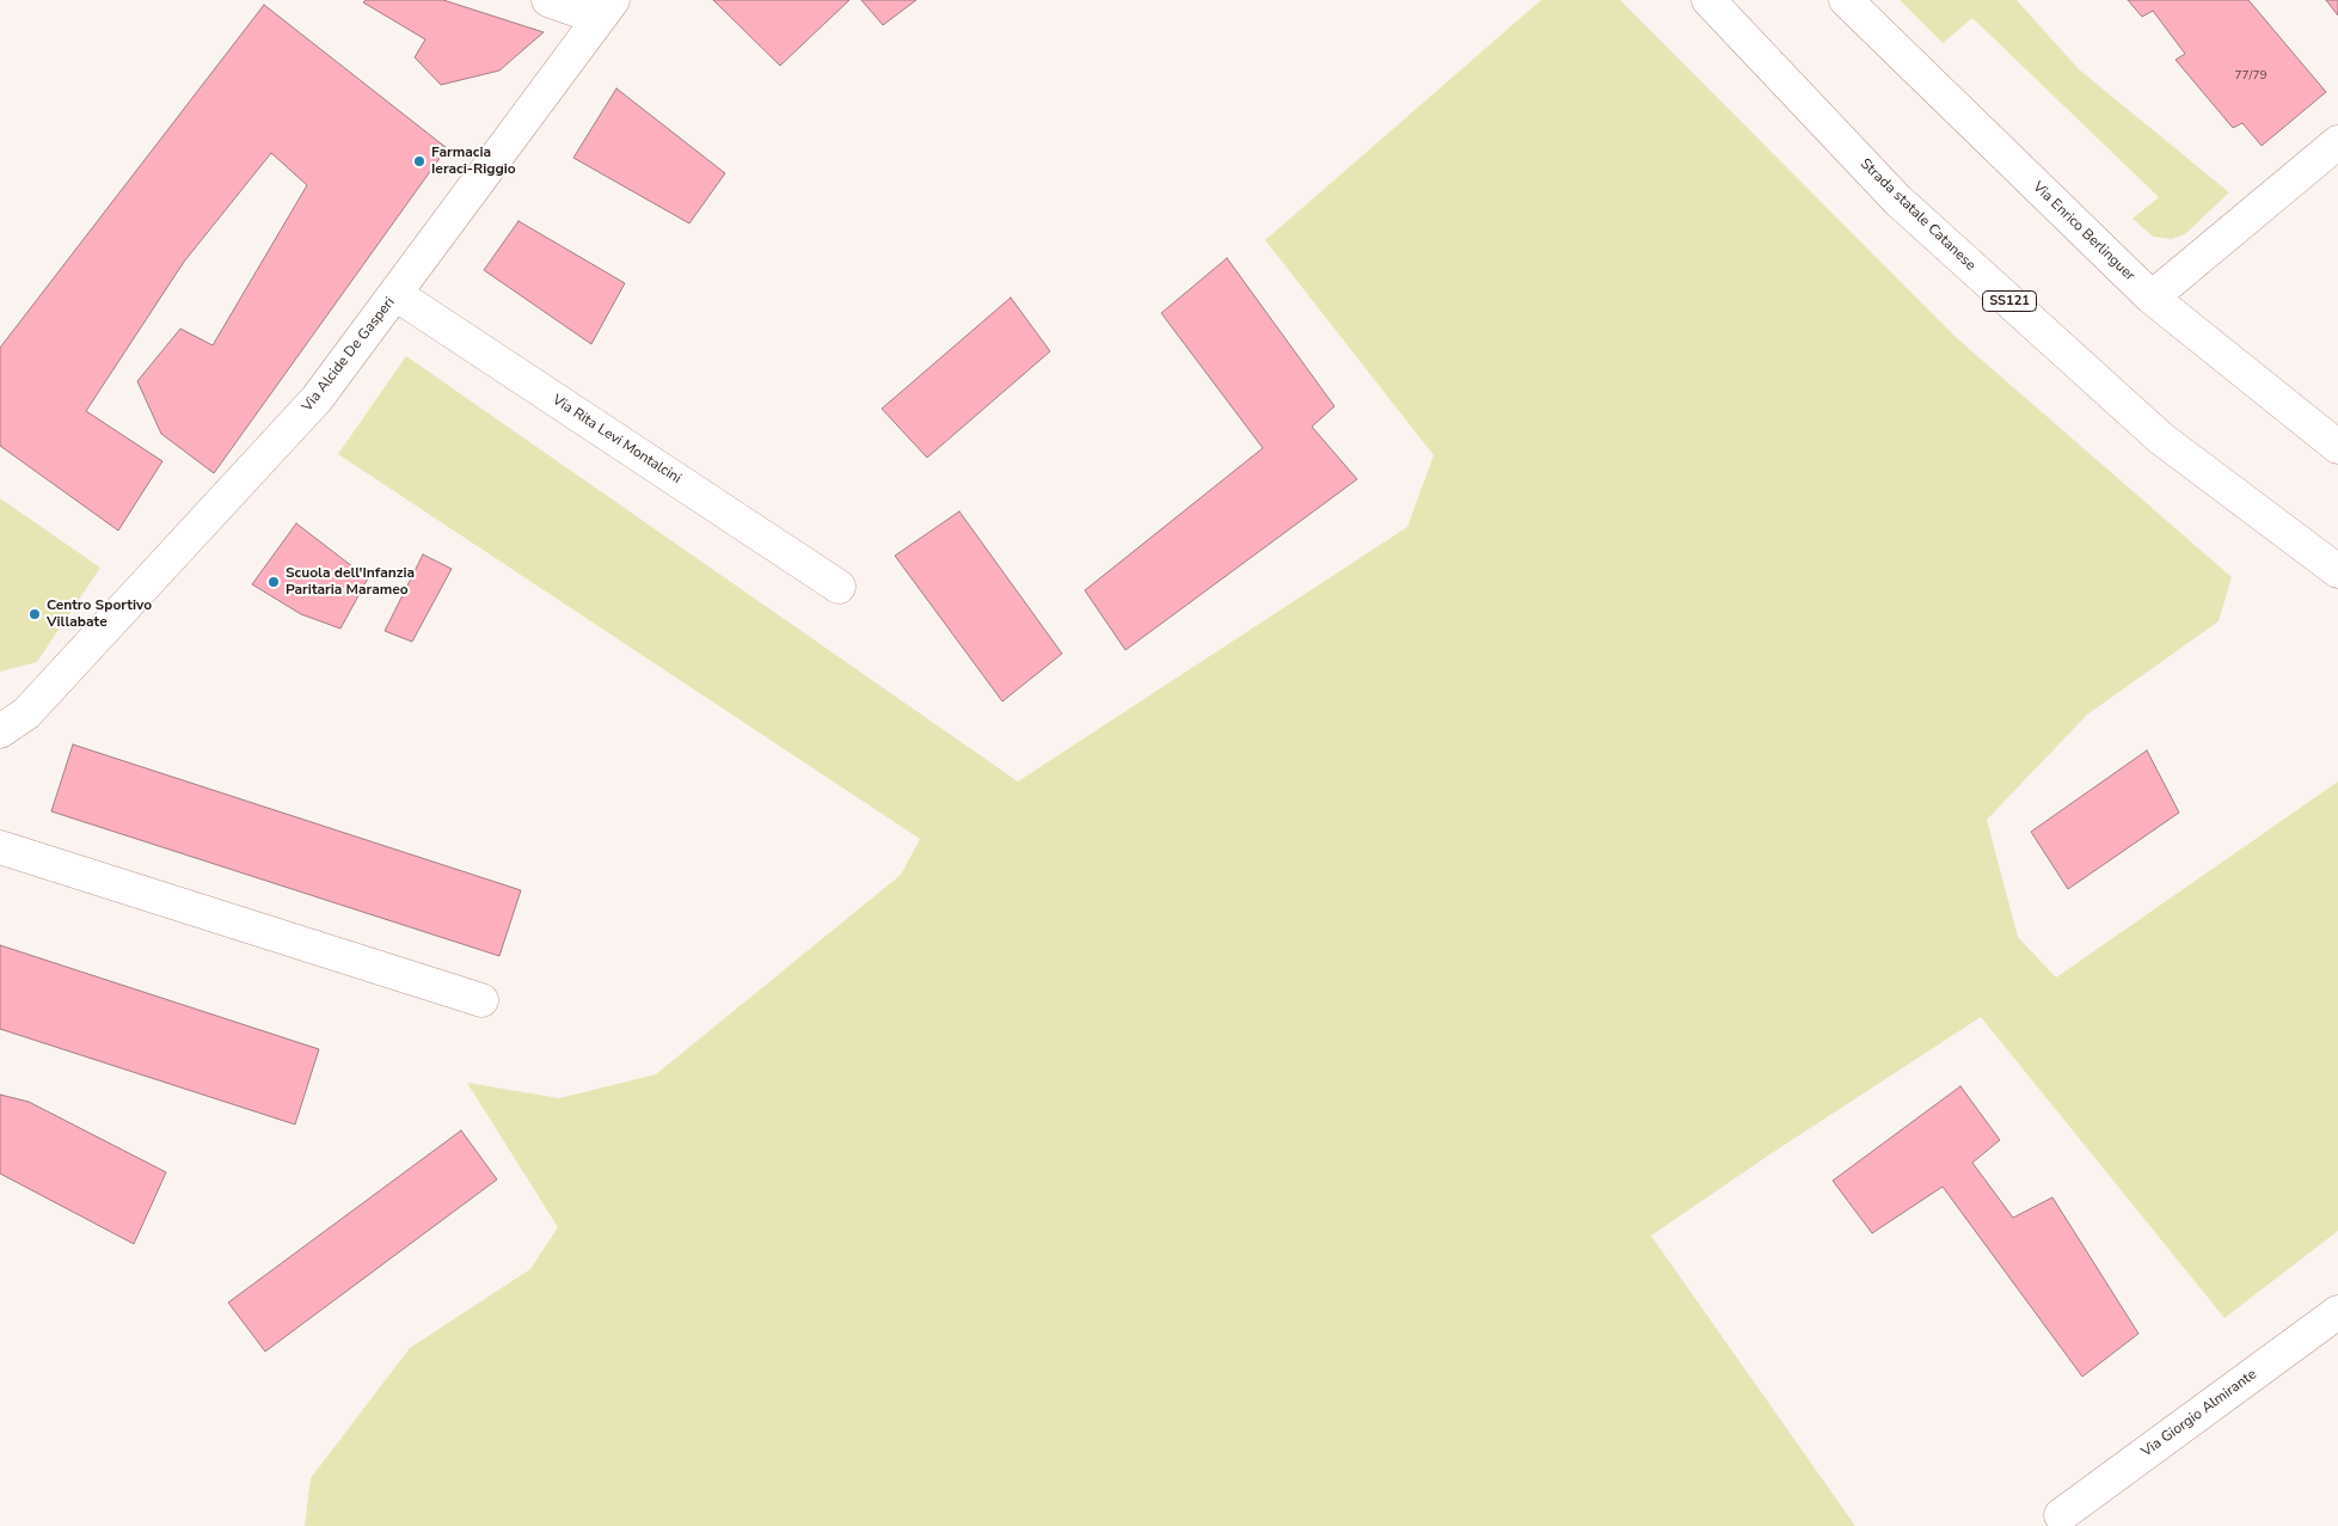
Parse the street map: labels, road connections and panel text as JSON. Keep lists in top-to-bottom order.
{
  "streets": {
    "street": [
      "Strada statale Catanese",
      "Via Enrico Berlinguer",
      "SS121",
      "Via Alcide De Gasperi",
      "Via Rita Levi Montalcini",
      "Via Giorgio Almirante"
    ]
  },
  "crossings": [
    ["Via Alcide De Gasperi", "Via Rita Levi Montalcini"]
  ],
  "places": ["Farmacia Ieraci-Riggio", "Scuola dell'Infanzia Paritaria Marameo", "Centro Sportivo Villabate"],
  "house_numbers": ["77/79"]
}
